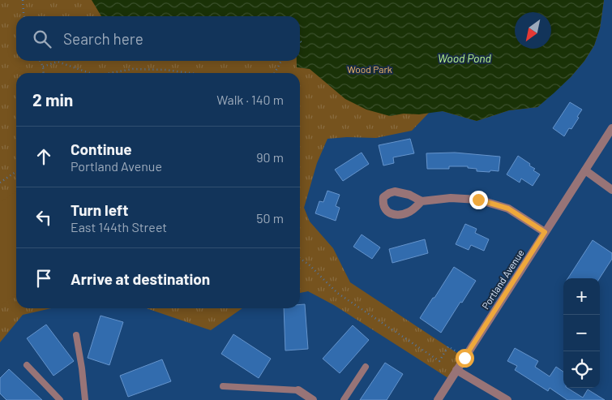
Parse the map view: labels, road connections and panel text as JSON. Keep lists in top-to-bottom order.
{
  "streets": {
    "street": ["Portland Avenue"]
  },
  "water": ["Wood Pond"],
  "parks": ["Wood Park"],
  "north": "bottom left",
  "page": {
    "search": "Search here",
    "heading": ["2 min", "Walk · 140 m"],
    "list": [
      ["Continue", "Portland Avenue", "90 m"],
      ["Turn left", "East 144th Street", "50 m"],
      "Arrive at destination"
    ],
    "map_buttons": ["+", "−"]
  }
}
